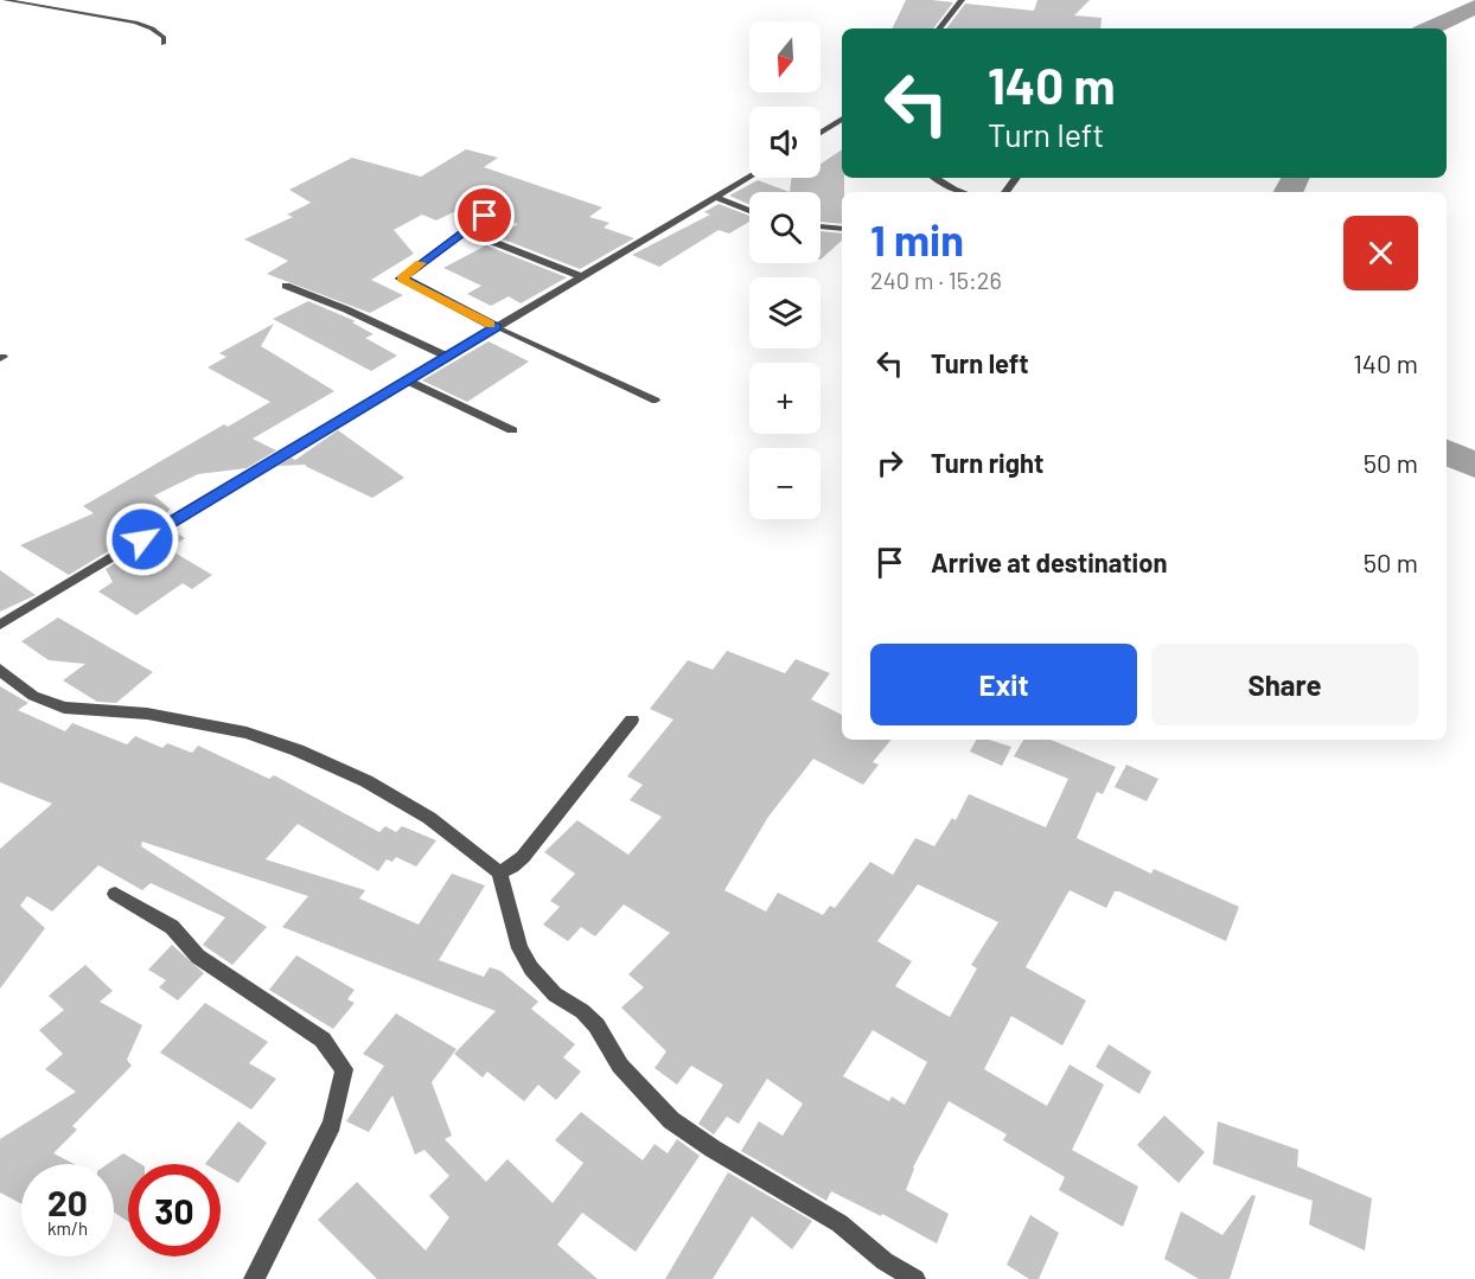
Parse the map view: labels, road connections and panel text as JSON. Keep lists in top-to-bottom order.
{
  "north": "bottom",
  "page": {
    "map_buttons": ["+", "−"],
    "turn": ["140 m", "Turn left"],
    "heading": ["1 min", "240 m · 15:26"],
    "list": [
      {
        "name": "Turn left",
        "value": "140 m"
      },
      {
        "name": "Turn right",
        "value": "50 m"
      },
      {
        "name": "Arrive at destination",
        "value": "50 m"
      }
    ],
    "buttons": ["Exit", "Share"],
    "speed": "20 km/h",
    "limit": "30"
  }
}
